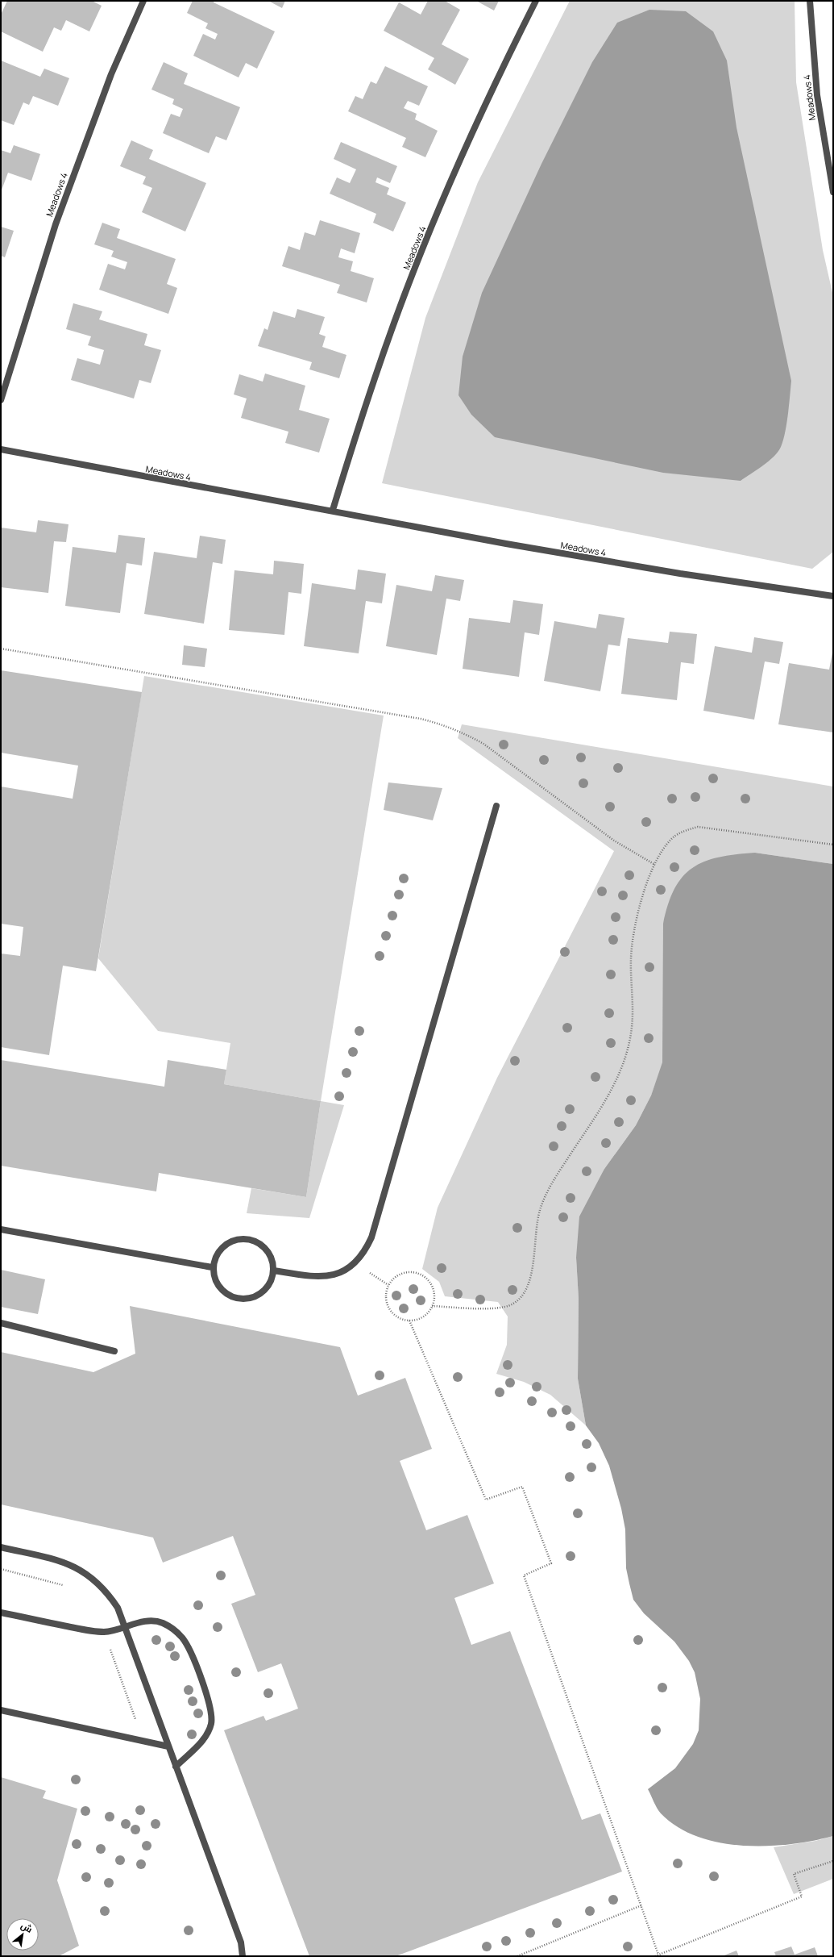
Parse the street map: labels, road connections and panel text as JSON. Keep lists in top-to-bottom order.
{
  "streets": {
    "street": ["Meadows 4"]
  },
  "north": "top right"
}
